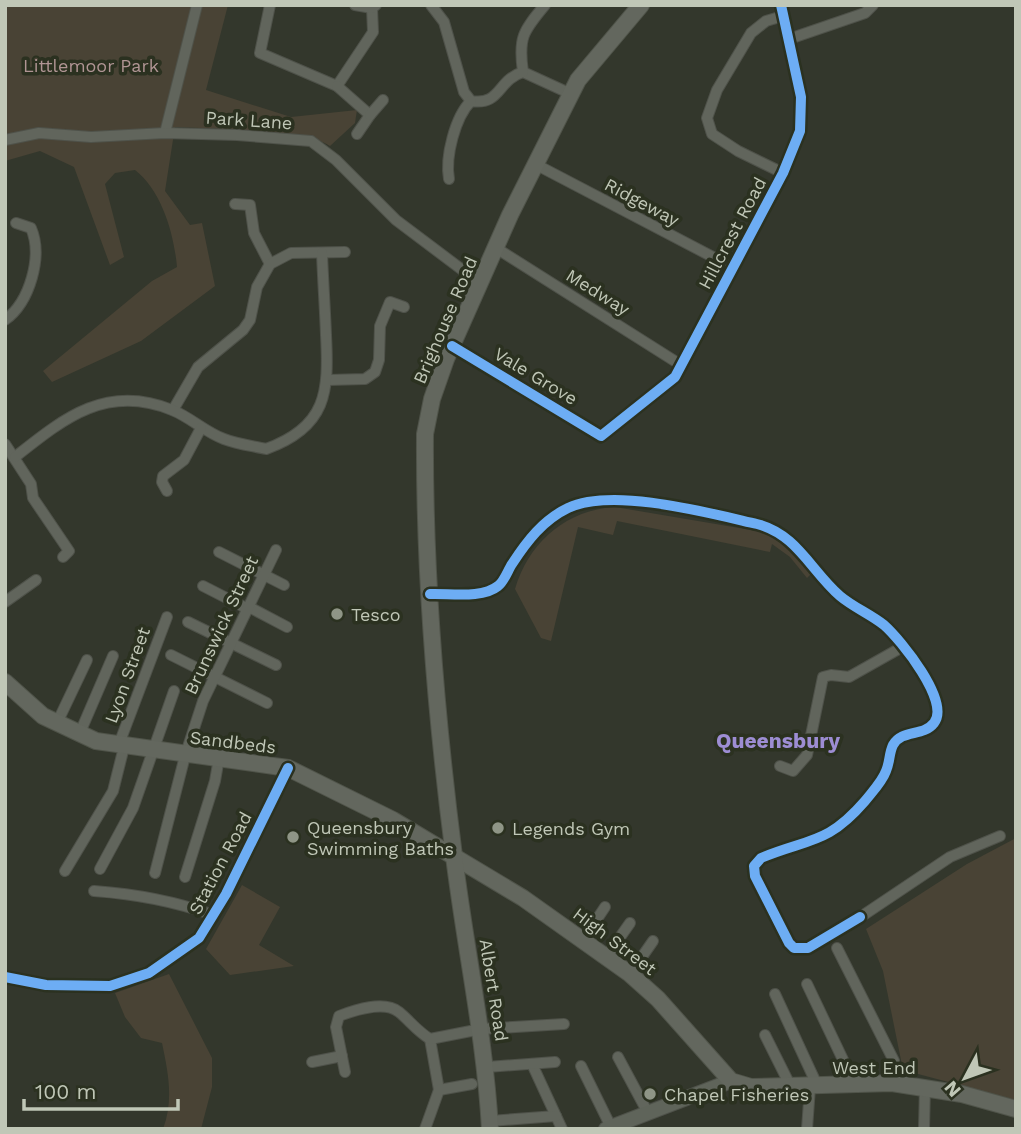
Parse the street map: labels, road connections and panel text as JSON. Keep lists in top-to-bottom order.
{
  "streets": {
    "main road": [
      "Brighouse Road",
      "Sandbeds",
      "High Street",
      "Albert Road",
      "West End"
    ],
    "street": [
      "Park Lane",
      "Ridgeway",
      "Hillcrest Road",
      "Medway",
      "Vale Grove",
      "Brunswick Street",
      "Lyon Street",
      "Station Road"
    ]
  },
  "crossings": [
    ["Park Lane", "Brighouse Road"],
    ["Ridgeway", "Hillcrest Road"],
    ["Ridgeway", "Brighouse Road"],
    ["Hillcrest Road", "Medway"],
    ["Hillcrest Road", "Vale Grove"],
    ["Medway", "Brighouse Road"],
    ["Brighouse Road", "Vale Grove"],
    ["Brighouse Road", "Sandbeds"],
    ["Brighouse Road", "High Street"],
    ["Brighouse Road", "Albert Road"],
    ["Brunswick Street", "Sandbeds"],
    ["Lyon Street", "Sandbeds"],
    ["Sandbeds", "Station Road"],
    ["Sandbeds", "High Street"],
    ["Sandbeds", "Albert Road"],
    ["High Street", "Albert Road"],
    ["High Street", "West End"]
  ],
  "districts": ["Queensbury"],
  "parks": ["Littlemoor Park"],
  "places": [
    "Tesco",
    "Legends Gym",
    "Queensbury Swimming Baths",
    "Chapel Fisheries"
  ],
  "scale_bar": "100 m",
  "north": "bottom left"
}
